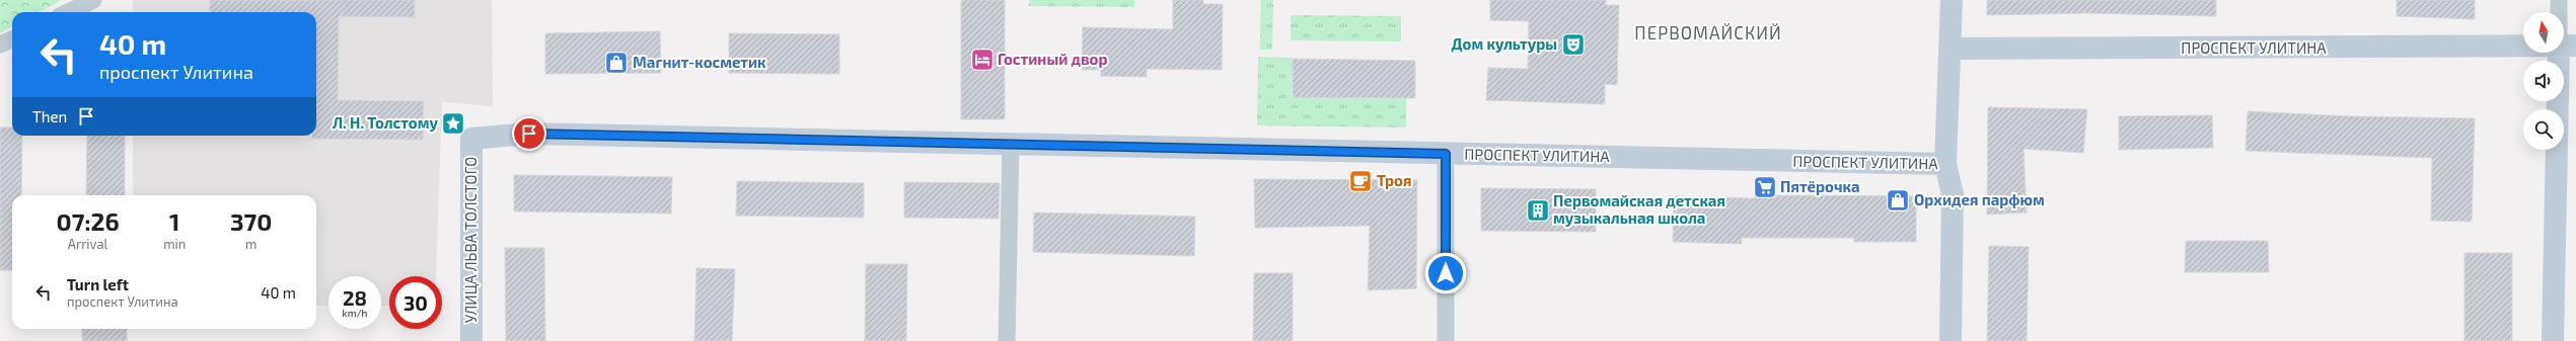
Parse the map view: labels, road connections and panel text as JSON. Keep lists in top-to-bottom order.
{
  "streets": {
    "street": ["ПРОСПЕКТ УЛИТИНА", "УЛИЦА ЛЬВА ТОЛСТОГО"]
  },
  "crossings": [
    ["ПРОСПЕКТ УЛИТИНА", "УЛИЦА ЛЬВА ТОЛСТОГО"]
  ],
  "districts": ["ПЕРВОМАЙСКИЙ"],
  "places": {
    "theatre": ["Дом культуры"],
    "hotel": ["Гостиный двор"],
    "shop": ["Магнит-косметик", "Орхидея парфюм"],
    "place": ["Л. Н. Толстому"],
    "cafe": ["Троя"],
    "supermarket": ["Пятёрочка"],
    "building": ["Первомайская детская музыкальная школа"]
  },
  "north": "top",
  "page": {
    "turn": ["40 m", "проспект Улитина"],
    "then": "Then",
    "eta": [
      "07:26",
      "Arrival",
      "1",
      "min",
      "370",
      "m"
    ],
    "list": [
      {
        "name": "Turn left",
        "note": "проспект Улитина",
        "value": "40 m"
      }
    ],
    "speed": "28 km/h",
    "limit": "30"
  }
}
